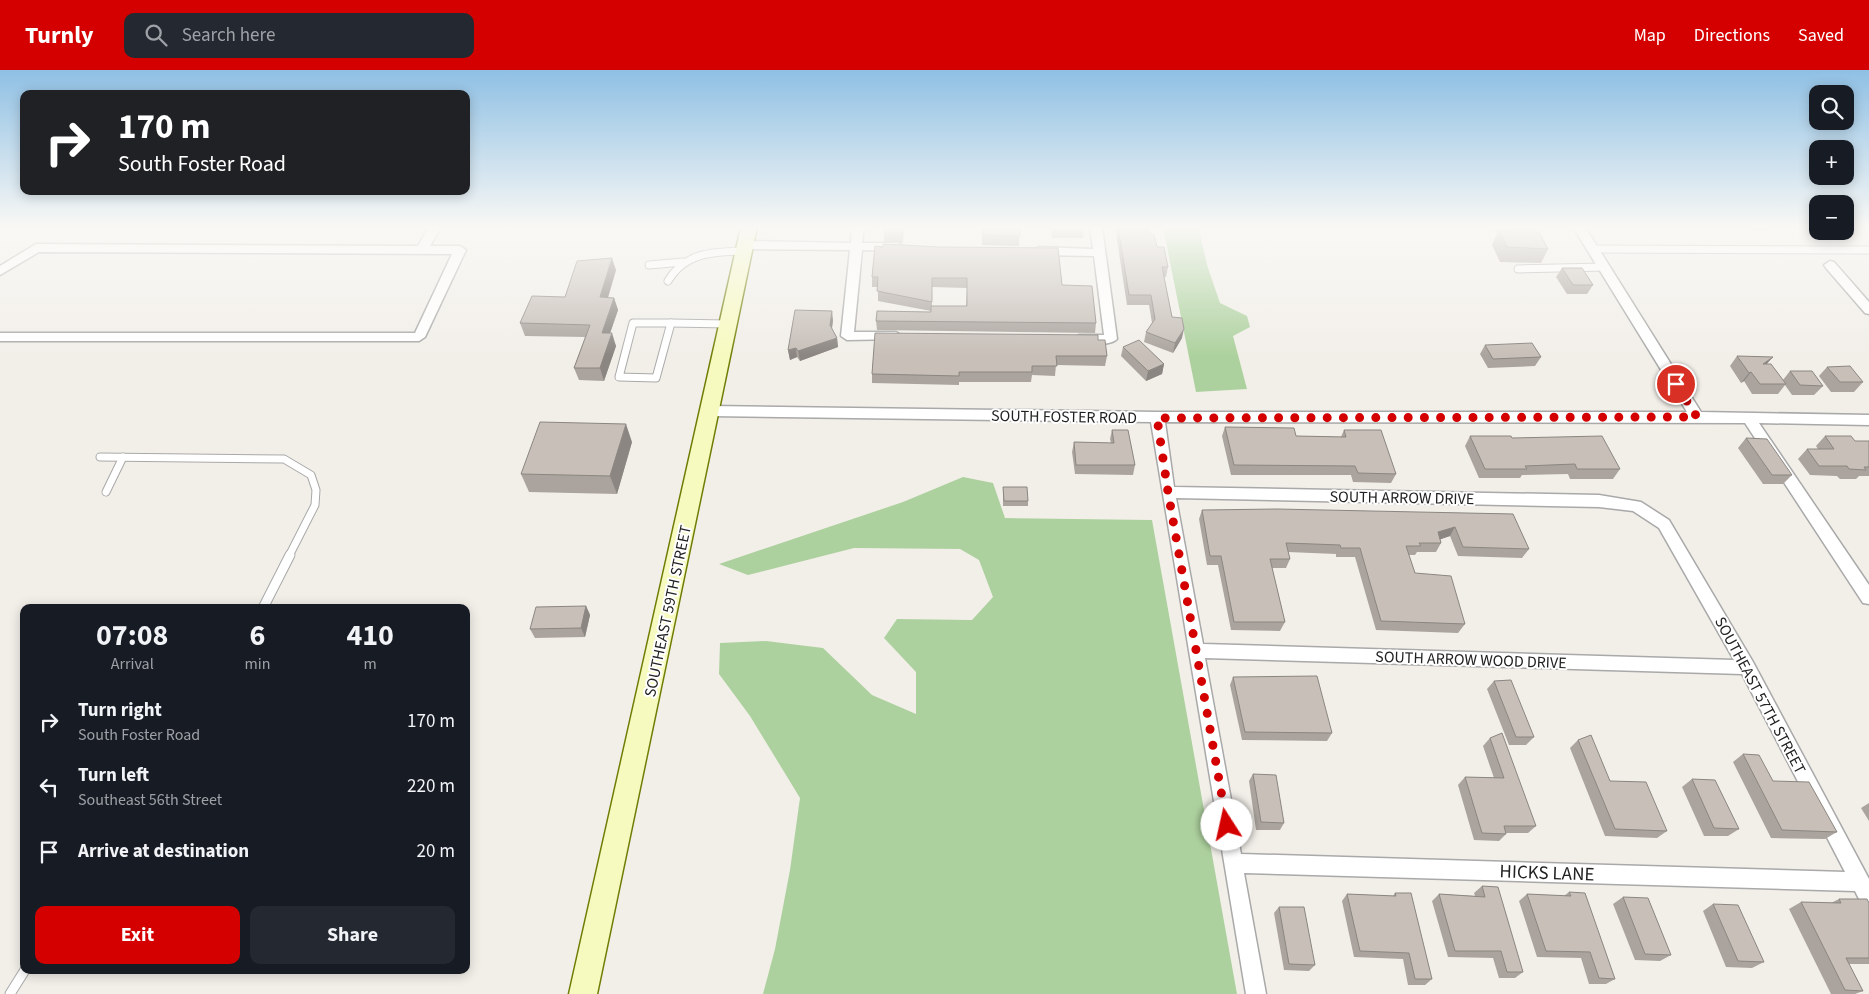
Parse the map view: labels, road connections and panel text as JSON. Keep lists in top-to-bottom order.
{
  "streets": {
    "main road": ["SOUTHEAST 59TH STREET"],
    "street": [
      "SOUTH FOSTER ROAD",
      "SOUTH ARROW DRIVE",
      "SOUTH ARROW WOOD DRIVE",
      "SOUTHEAST 57TH STREET",
      "HICKS LANE"
    ]
  },
  "crossings": [
    ["SOUTH FOSTER ROAD", "SOUTHEAST 59TH STREET"],
    ["SOUTH ARROW DRIVE", "SOUTHEAST 57TH STREET"],
    ["SOUTH ARROW WOOD DRIVE", "SOUTHEAST 57TH STREET"],
    ["SOUTHEAST 57TH STREET", "HICKS LANE"]
  ],
  "page": {
    "header": "Turnly",
    "search": "Search here",
    "nav": ["Map", "Directions", "Saved"],
    "map_buttons": ["+", "−"],
    "turn": ["170 m", "South Foster Road"],
    "eta": [
      "07:08",
      "Arrival",
      "6",
      "min",
      "410",
      "m"
    ],
    "list": [
      {
        "name": "Turn right",
        "note": "South Foster Road",
        "value": "170 m"
      },
      {
        "name": "Turn left",
        "note": "Southeast 56th Street",
        "value": "220 m"
      },
      {
        "name": "Arrive at destination",
        "value": "20 m"
      }
    ],
    "buttons": ["Exit", "Share"]
  }
}
